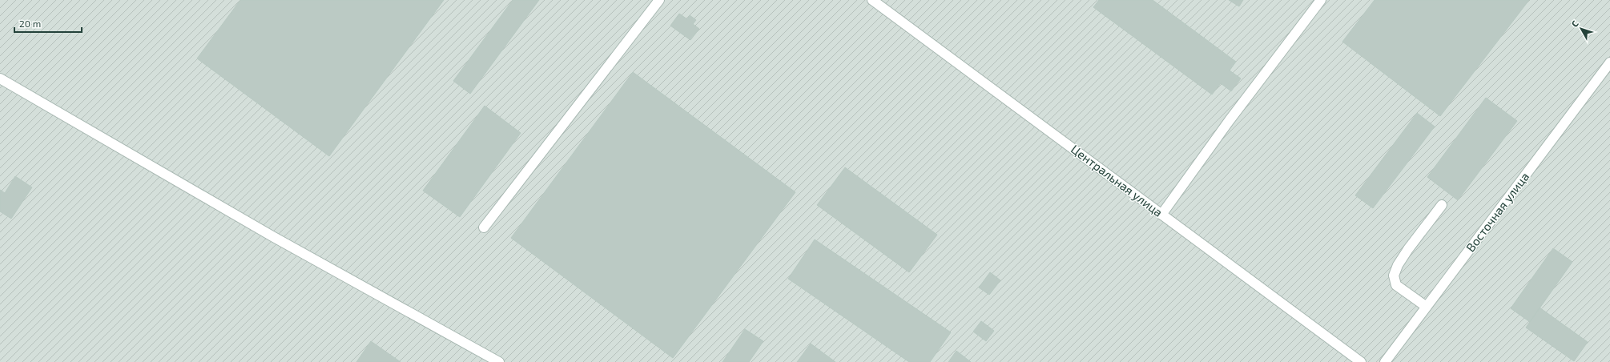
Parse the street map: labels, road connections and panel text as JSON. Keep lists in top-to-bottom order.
{
  "streets": {
    "street": ["Центральная улица", "Восточная улица"]
  },
  "scale_bar": "20 m",
  "north": "top left"
}
